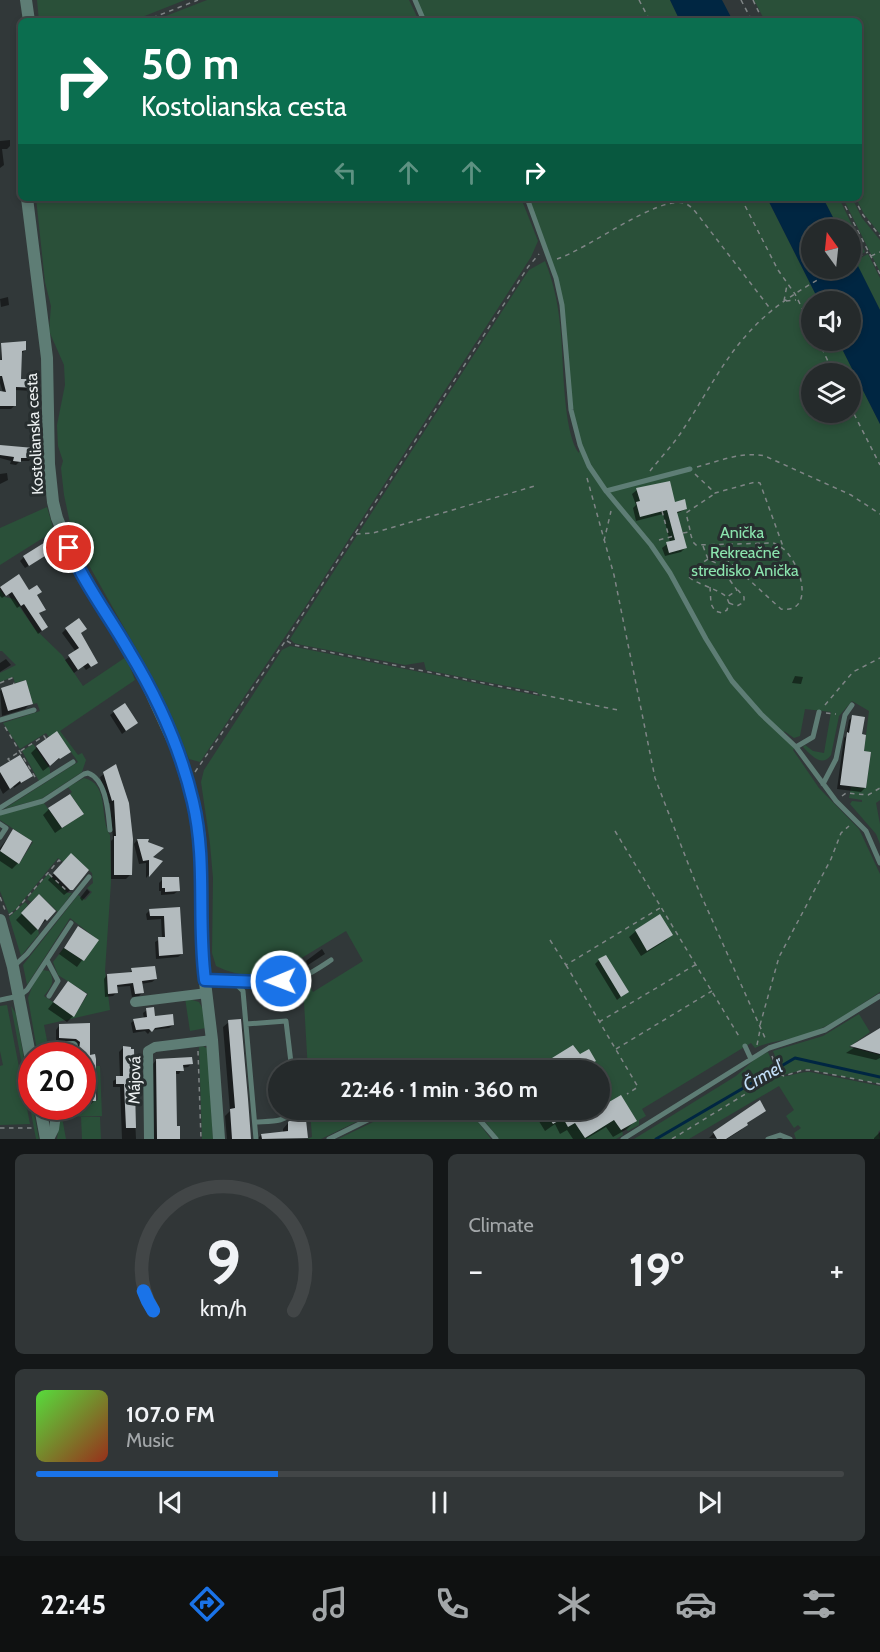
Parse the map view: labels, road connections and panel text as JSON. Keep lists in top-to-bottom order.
{
  "streets": {
    "street": ["Kostolianska cesta", "Májová"]
  },
  "crossings": [
    ["Kostolianska cesta", "Májová"]
  ],
  "water": ["Črmeľ"],
  "parks": ["Anička", "Rekreačné stredisko Anička"],
  "north": "top",
  "page": {
    "turn": ["50 m", "Kostolianska cesta"],
    "limit": "20",
    "trip": "22:46 · 1 min · 360 m",
    "tile": "Climate",
    "heat": ["−", "19°", "+"],
    "song": ["107.0 FM", "Music"],
    "tabs": "22:45",
    "gauge": ["9", "km/h"]
  }
}
